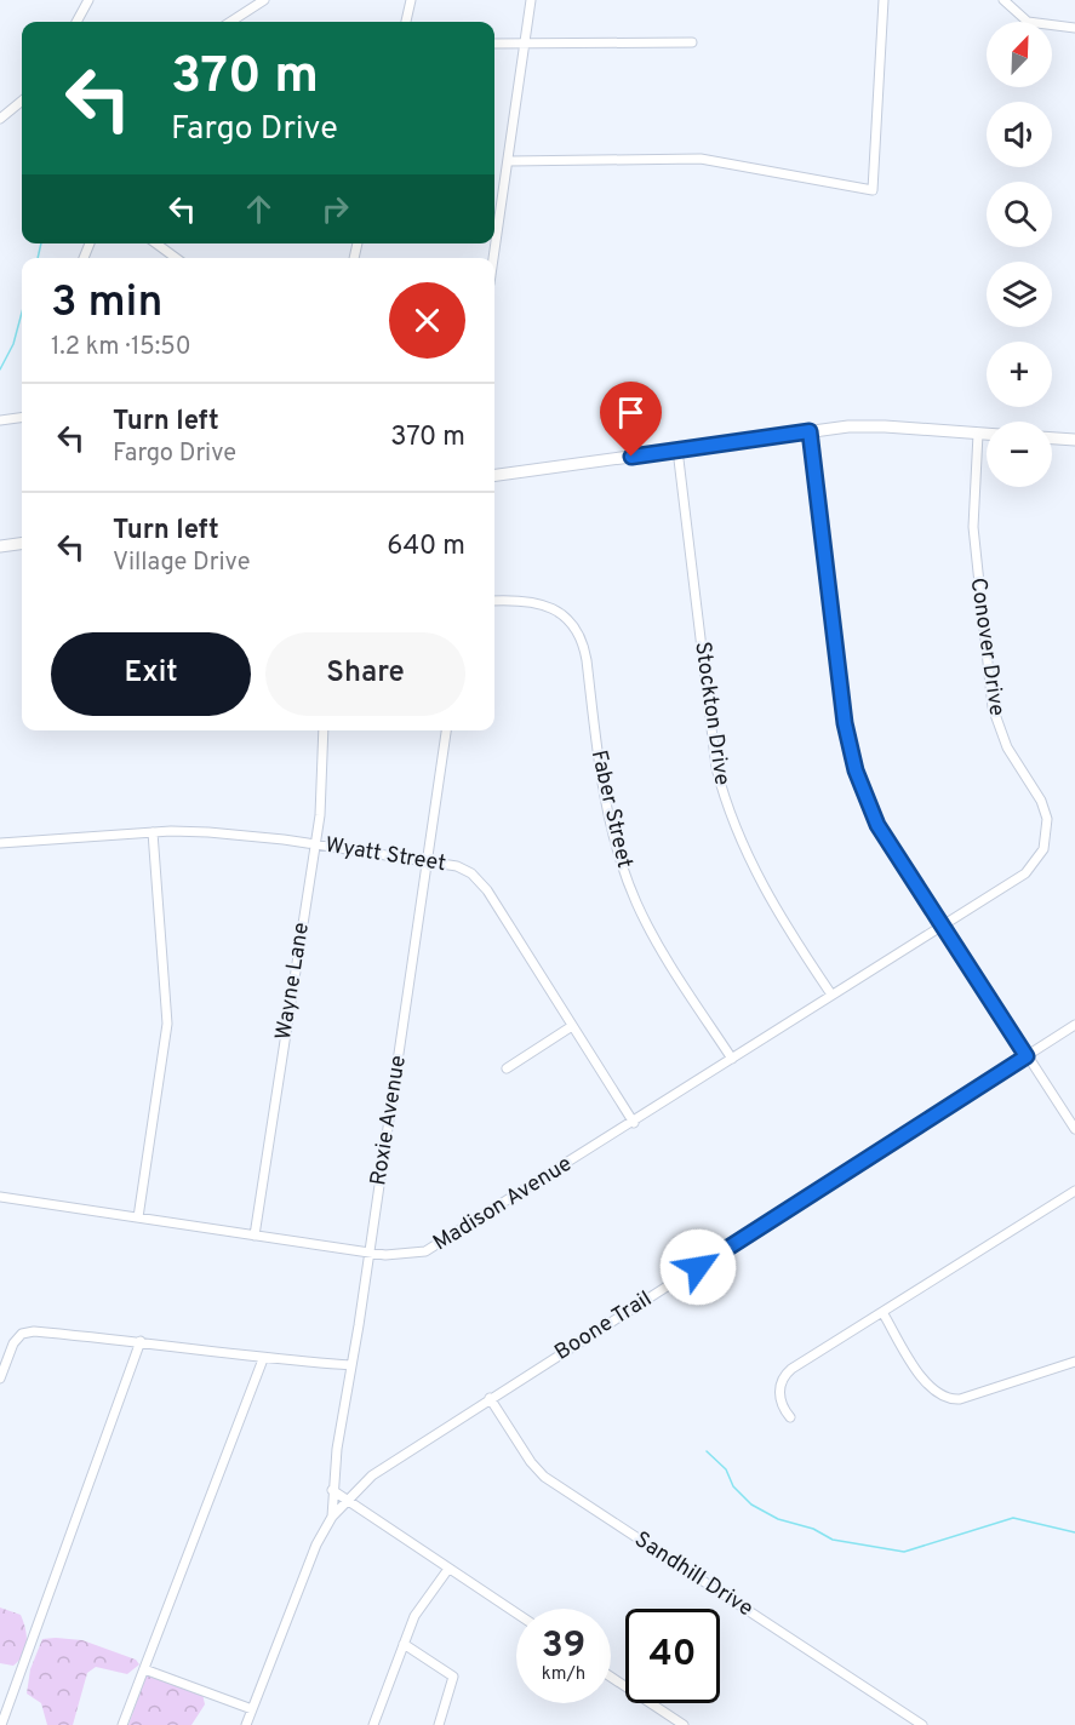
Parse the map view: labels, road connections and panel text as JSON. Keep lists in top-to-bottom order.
{
  "streets": {
    "street": [
      "Conover Drive",
      "Stockton Drive",
      "Faber Street",
      "Wyatt Street",
      "Wayne Lane",
      "Roxie Avenue",
      "Madison Avenue",
      "Boone Trail",
      "Sandhill Drive"
    ]
  },
  "crossings": [
    ["Conover Drive", "Madison Avenue"],
    ["Stockton Drive", "Madison Avenue"],
    ["Faber Street", "Madison Avenue"],
    ["Wyatt Street", "Wayne Lane"],
    ["Wyatt Street", "Roxie Avenue"],
    ["Wyatt Street", "Madison Avenue"],
    ["Wayne Lane", "Madison Avenue"],
    ["Roxie Avenue", "Madison Avenue"],
    ["Roxie Avenue", "Boone Trail"],
    ["Boone Trail", "Sandhill Drive"]
  ],
  "north": "top right",
  "page": {
    "map_buttons": ["+", "−"],
    "turn": ["370 m", "Fargo Drive"],
    "heading": ["3 min", "1.2 km · 15:50"],
    "list": [
      {
        "name": "Turn left",
        "note": "Fargo Drive",
        "value": "370 m"
      },
      {
        "name": "Turn left",
        "note": "Village Drive",
        "value": "640 m"
      }
    ],
    "buttons": ["Exit", "Share"],
    "speed": "39 km/h",
    "limit": "40"
  }
}
